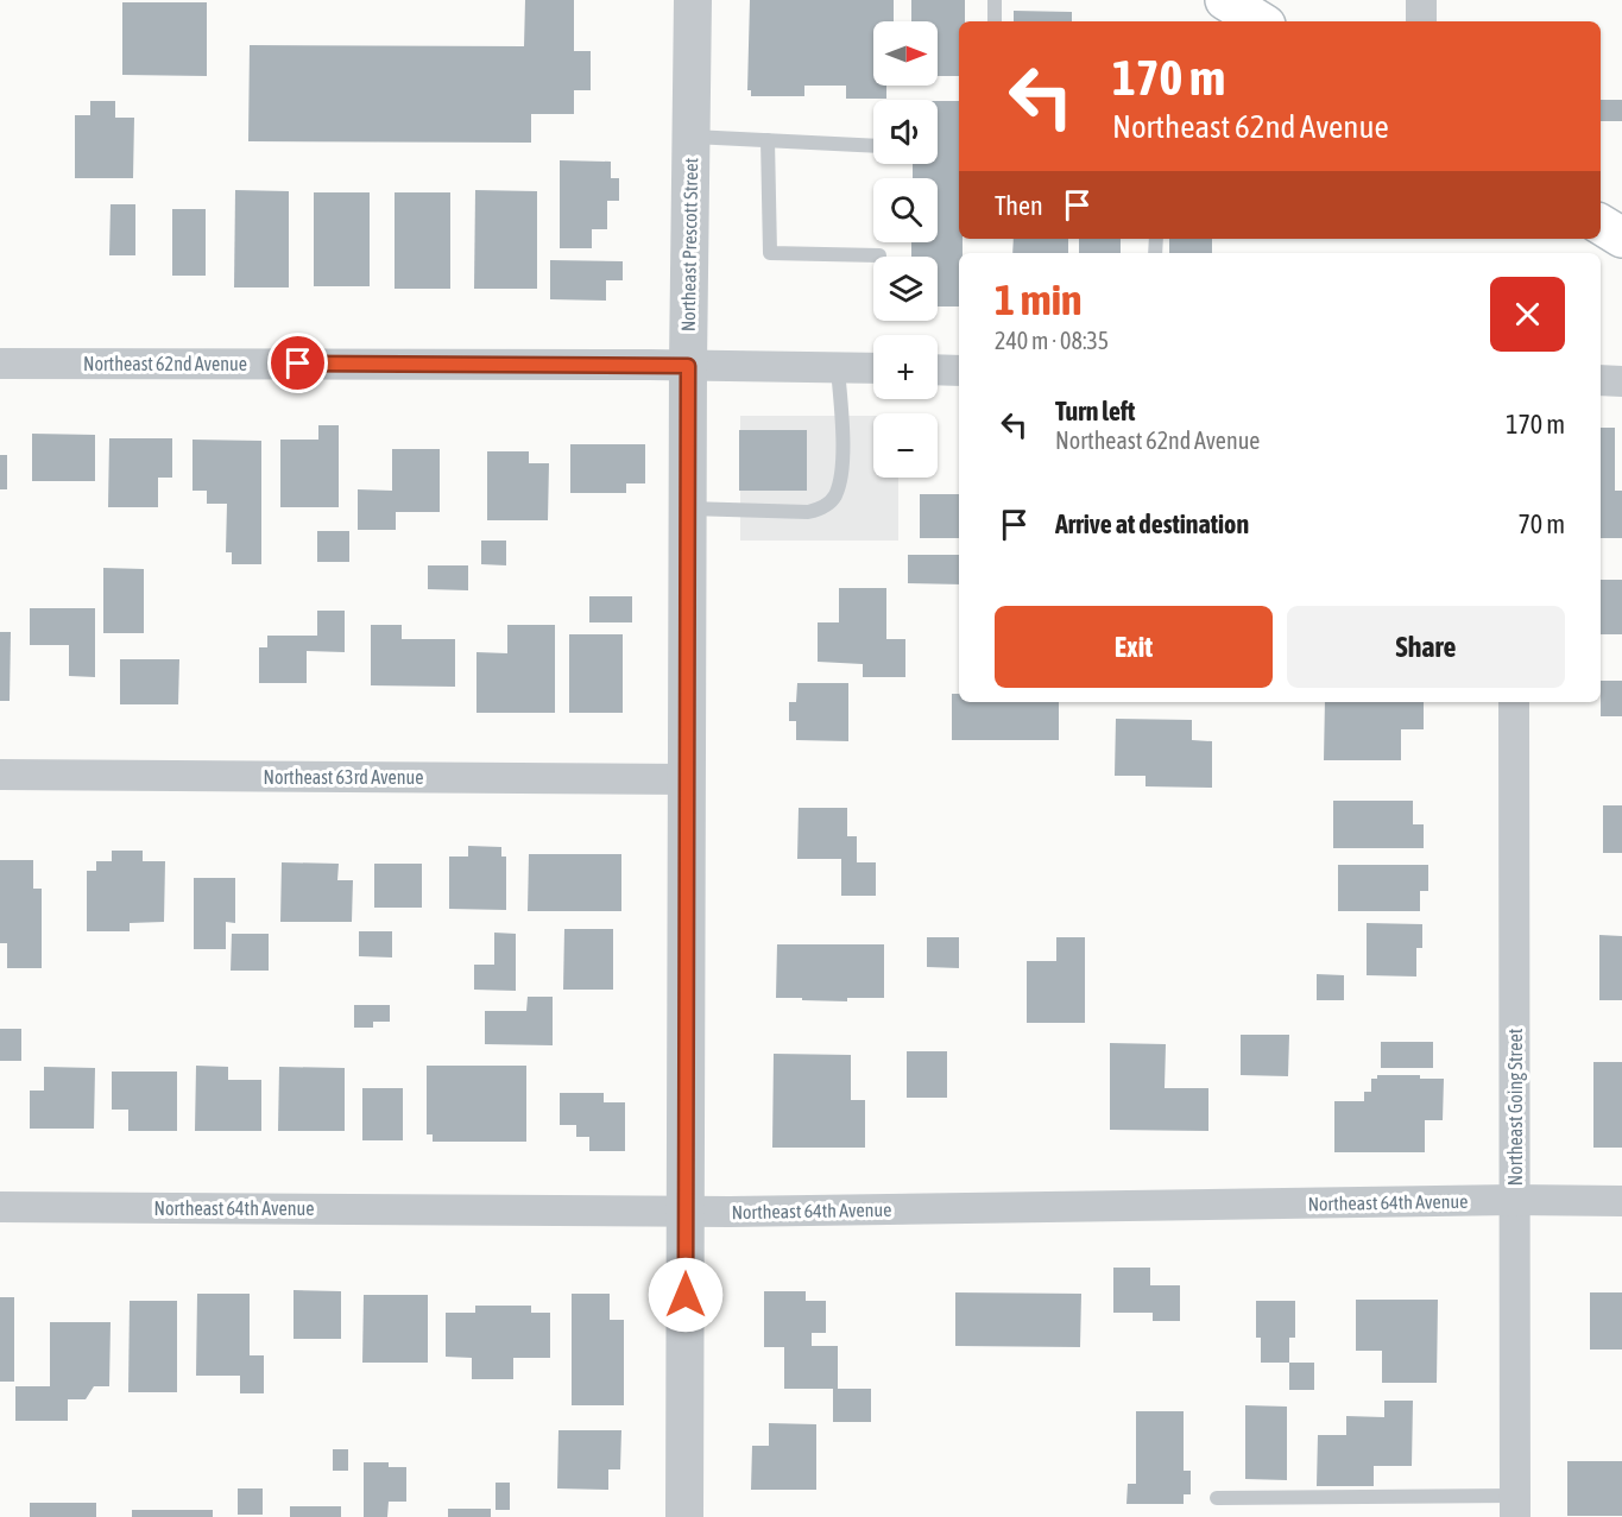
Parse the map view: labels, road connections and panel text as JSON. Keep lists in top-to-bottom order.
{
  "streets": {
    "street": [
      "Northeast Prescott Street",
      "Northeast 62nd Avenue",
      "Northeast 63rd Avenue",
      "Northeast Going Street",
      "Northeast 64th Avenue"
    ]
  },
  "crossings": [
    ["Northeast Prescott Street", "Northeast 62nd Avenue"],
    ["Northeast Prescott Street", "Northeast 63rd Avenue"],
    ["Northeast Prescott Street", "Northeast 64th Avenue"],
    ["Northeast Going Street", "Northeast 64th Avenue"]
  ],
  "north": "right",
  "page": {
    "map_buttons": ["+", "−"],
    "turn": ["170 m", "Northeast 62nd Avenue"],
    "then": "Then",
    "heading": ["1 min", "240 m · 08:35"],
    "list": [
      {
        "name": "Turn left",
        "note": "Northeast 62nd Avenue",
        "value": "170 m"
      },
      {
        "name": "Arrive at destination",
        "value": "70 m"
      }
    ],
    "buttons": ["Exit", "Share"]
  }
}
